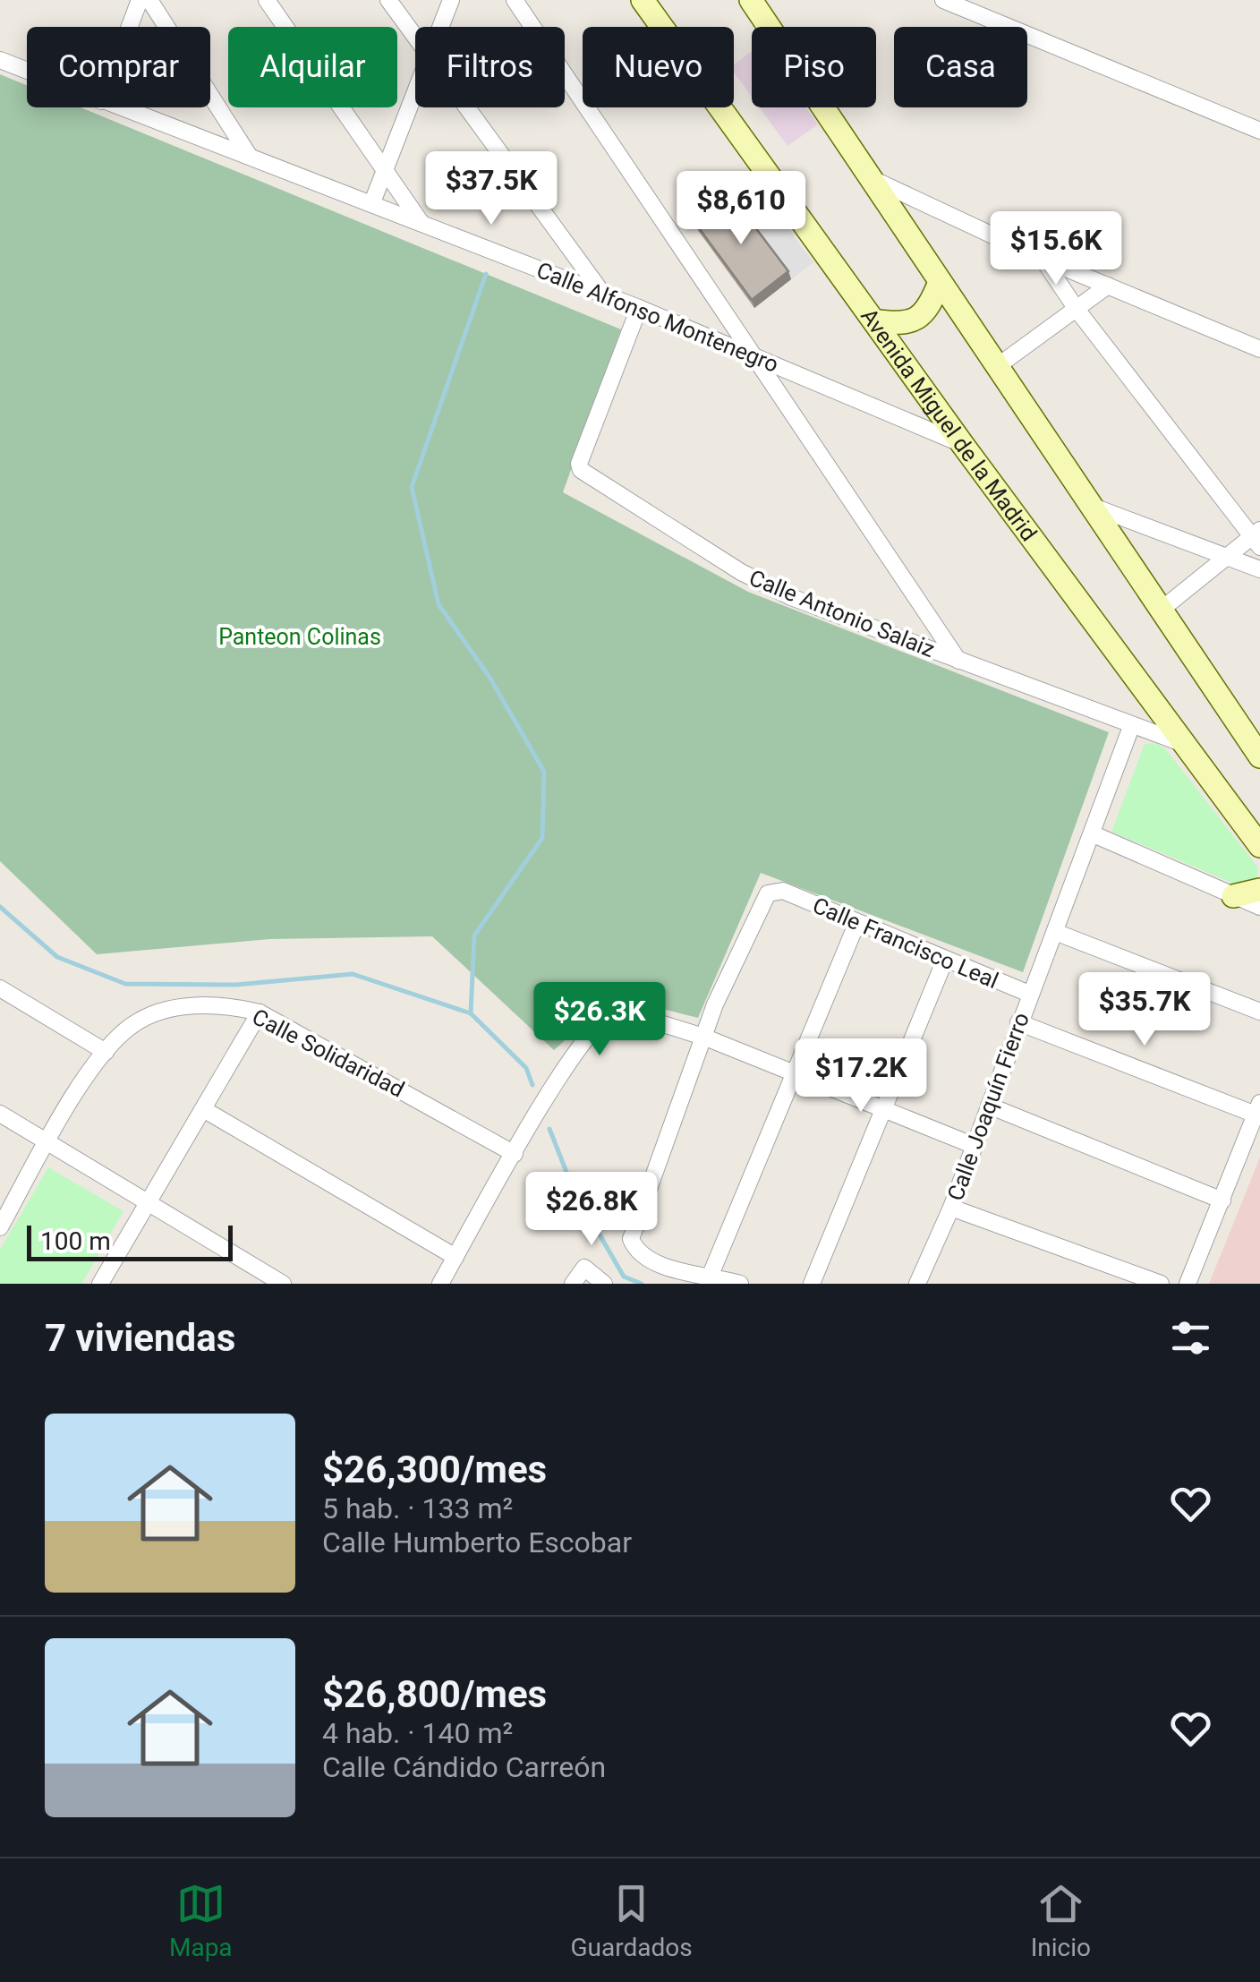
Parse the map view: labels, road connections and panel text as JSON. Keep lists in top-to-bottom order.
{
  "streets": {
    "main road": ["Avenida Miguel de la Madrid"],
    "street": [
      "Calle Alfonso Montenegro",
      "Calle Antonio Salaiz",
      "Calle Francisco Leal",
      "Calle Solidaridad",
      "Calle Joaquín Fierro"
    ]
  },
  "crossings": [
    ["Calle Alfonso Montenegro", "Avenida Miguel de la Madrid"],
    ["Calle Alfonso Montenegro", "Calle Antonio Salaiz"],
    ["Avenida Miguel de la Madrid", "Calle Antonio Salaiz"],
    ["Calle Antonio Salaiz", "Calle Joaquín Fierro"],
    ["Calle Francisco Leal", "Calle Joaquín Fierro"]
  ],
  "parks": ["Panteon Colinas"],
  "scale_bar": "100 m",
  "page": {
    "chip": [
      "Comprar",
      "Alquilar",
      "Filtros",
      "Nuevo",
      "Piso",
      "Casa"
    ],
    "price": [
      "$37.5K",
      "$8,610",
      "$15.6K",
      "$35.7K",
      "$26.3K",
      "$17.2K",
      "$26.8K"
    ],
    "scale": "100 m",
    "heading": "7 viviendas",
    "list": [
      {
        "name": "$26,300/mes",
        "note": "5 hab. · 133 m² · Calle Humberto Escobar"
      },
      {
        "name": "$26,800/mes",
        "note": "4 hab. · 140 m² · Calle Cándido Carreón"
      }
    ],
    "tabs": ["Mapa", "Guardados", "Inicio"]
  }
}
